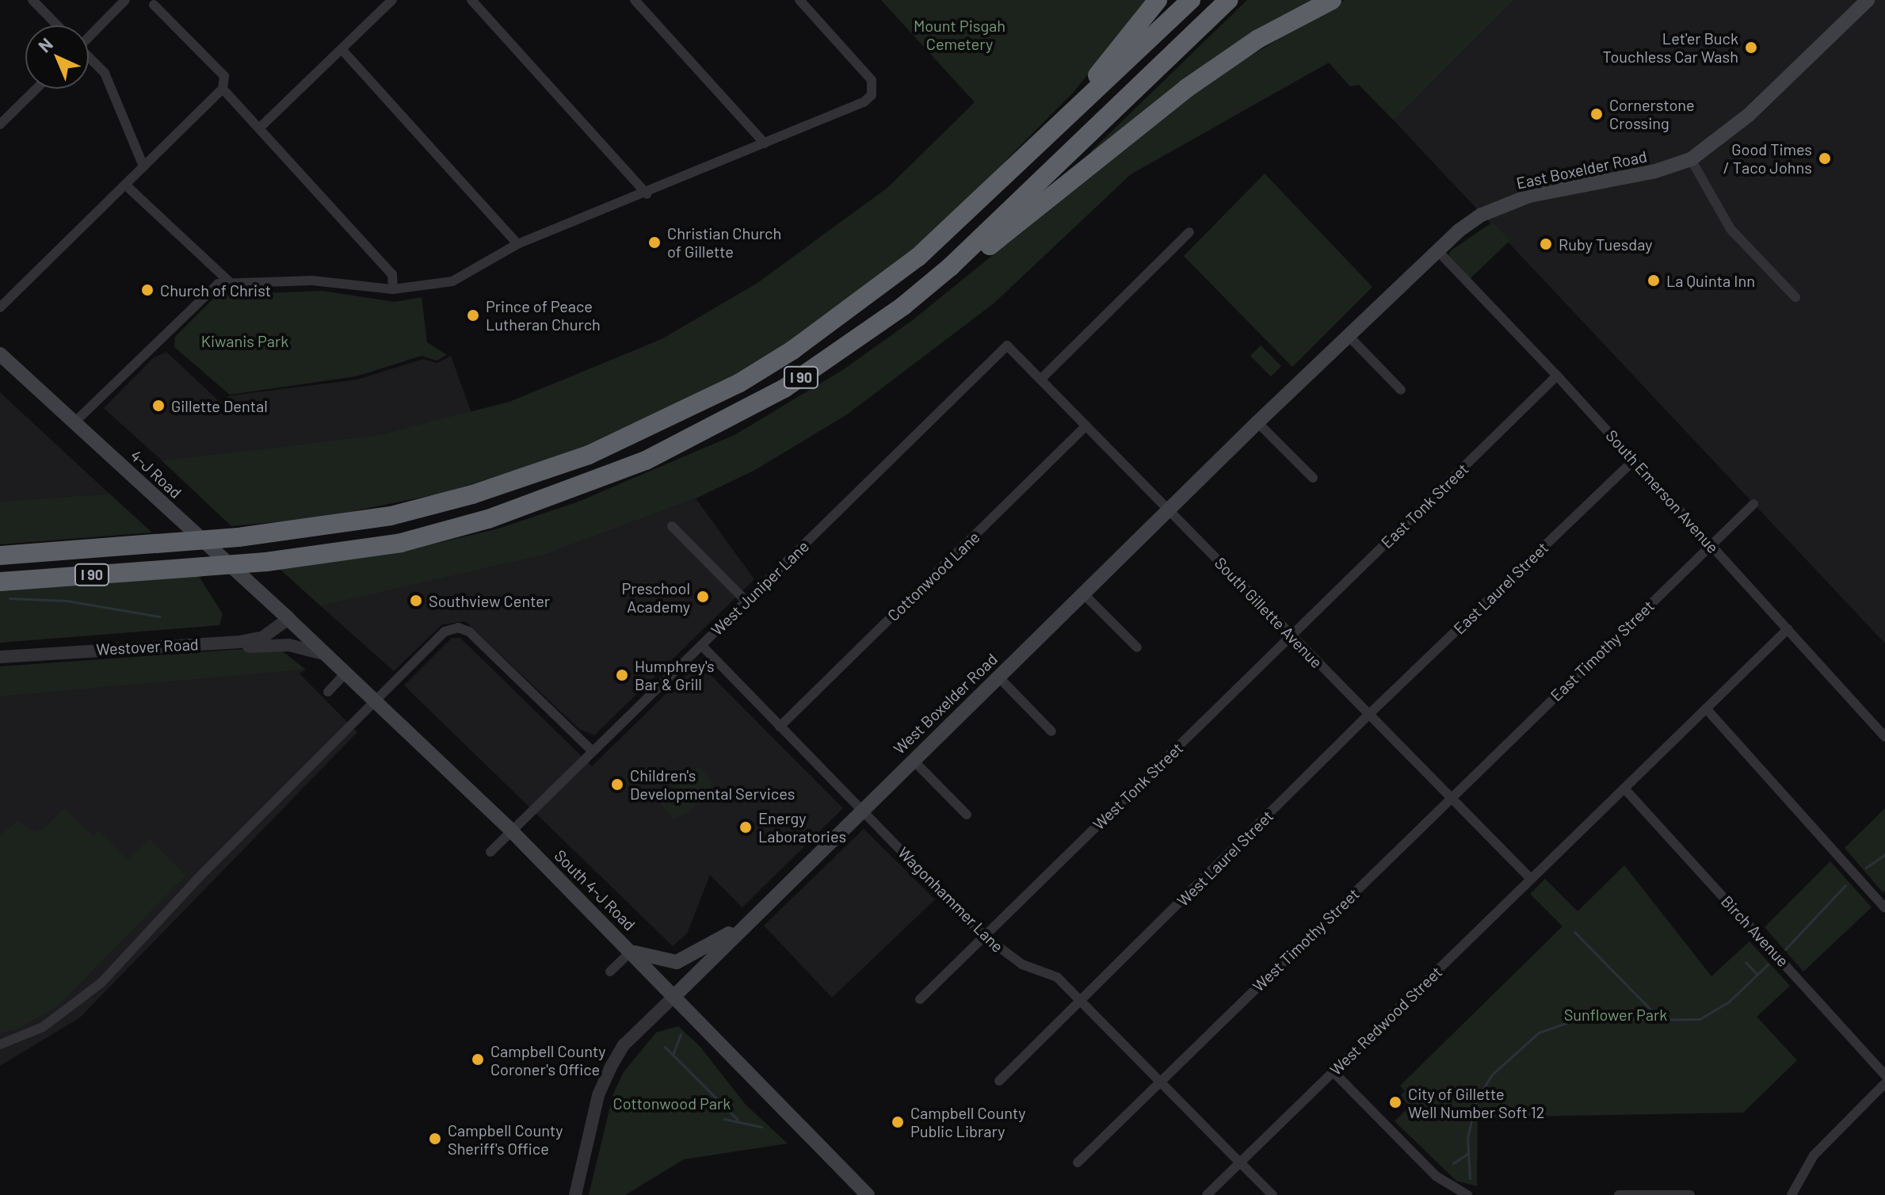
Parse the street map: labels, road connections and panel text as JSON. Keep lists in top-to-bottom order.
{
  "streets": {
    "highway": ["I 90"],
    "main road": [
      "East Boxelder Road",
      "4-J Road",
      "West Boxelder Road",
      "South 4-J Road"
    ],
    "street": [
      "South Emerson Avenue",
      "East Tonk Street",
      "Cottonwood Lane",
      "West Juniper Lane",
      "East Laurel Street",
      "South Gillette Avenue",
      "Westover Road",
      "East Timothy Street",
      "West Tonk Street",
      "West Laurel Street",
      "Wagonhammer Lane",
      "Birch Avenue",
      "West Timothy Street",
      "West Redwood Street"
    ]
  },
  "crossings": [
    ["East Boxelder Road", "South Emerson Avenue"],
    ["East Boxelder Road", "South Gillette Avenue"],
    ["East Boxelder Road", "West Boxelder Road"],
    ["4-J Road", "Westover Road"],
    ["4-J Road", "South 4-J Road"],
    ["South Emerson Avenue", "East Tonk Street"],
    ["South Emerson Avenue", "East Laurel Street"],
    ["South Emerson Avenue", "East Timothy Street"],
    ["South Emerson Avenue", "West Redwood Street"],
    ["East Tonk Street", "South Gillette Avenue"],
    ["East Tonk Street", "West Tonk Street"],
    ["Cottonwood Lane", "South Gillette Avenue"],
    ["Cottonwood Lane", "Wagonhammer Lane"],
    ["West Juniper Lane", "South Gillette Avenue"],
    ["West Juniper Lane", "South 4-J Road"],
    ["West Juniper Lane", "Wagonhammer Lane"],
    ["East Laurel Street", "South Gillette Avenue"],
    ["East Laurel Street", "West Laurel Street"],
    ["South Gillette Avenue", "East Timothy Street"],
    ["South Gillette Avenue", "West Boxelder Road"],
    ["South Gillette Avenue", "West Tonk Street"],
    ["South Gillette Avenue", "West Laurel Street"],
    ["South Gillette Avenue", "West Timothy Street"],
    ["South Gillette Avenue", "West Redwood Street"],
    ["Westover Road", "South 4-J Road"],
    ["East Timothy Street", "West Timothy Street"],
    ["West Boxelder Road", "Wagonhammer Lane"],
    ["West Tonk Street", "Wagonhammer Lane"],
    ["West Laurel Street", "Wagonhammer Lane"],
    ["Wagonhammer Lane", "West Timothy Street"],
    ["Wagonhammer Lane", "West Redwood Street"],
    ["Birch Avenue", "West Redwood Street"]
  ],
  "parks": [
    "Mount Pisgah Cemetery",
    "Kiwanis Park",
    "Sunflower Park",
    "Cottonwood Park"
  ],
  "places": [
    "Let'er Buck Touchless Car Wash",
    "Cornerstone Crossing",
    "Good Times / Taco Johns",
    "Christian Church of Gillette",
    "Ruby Tuesday",
    "La Quinta Inn",
    "Church of Christ",
    "Prince of Peace Lutheran Church",
    "Gillette Dental",
    "Preschool Academy",
    "Southview Center",
    "Humphrey's Bar & Grill",
    "Children's Developmental Services",
    "Energy Laboratories",
    "Campbell County Coroner's Office",
    "City of Gillette Well Number Soft 12",
    "Campbell County Public Library",
    "Campbell County Sheriff's Office"
  ],
  "north": "top left"
}
